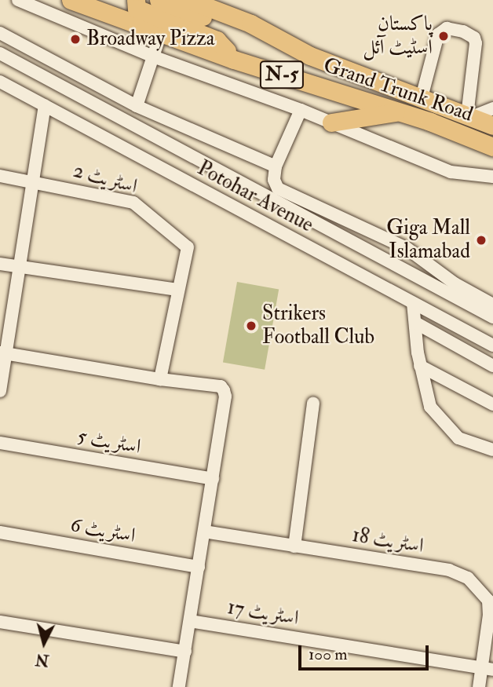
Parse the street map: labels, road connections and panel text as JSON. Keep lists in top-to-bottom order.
{
  "streets": {
    "highway": ["N-5", "Grand Trunk Road"],
    "street": [
      "اسٹریٹ 2",
      "Potohar Avenue",
      "اسٹریٹ 5",
      "اسٹریٹ 6",
      "اسٹریٹ 18",
      "اسٹریٹ 17"
    ]
  },
  "crossings": [
    ["اسٹریٹ 18", "اسٹریٹ 17"]
  ],
  "places": [
    "پاکستان اسٹیٹ آئل",
    "Broadway Pizza",
    "Giga Mall Islamabad",
    "Strikers Football Club"
  ],
  "scale_bar": "100 m",
  "north": "bottom"
}
